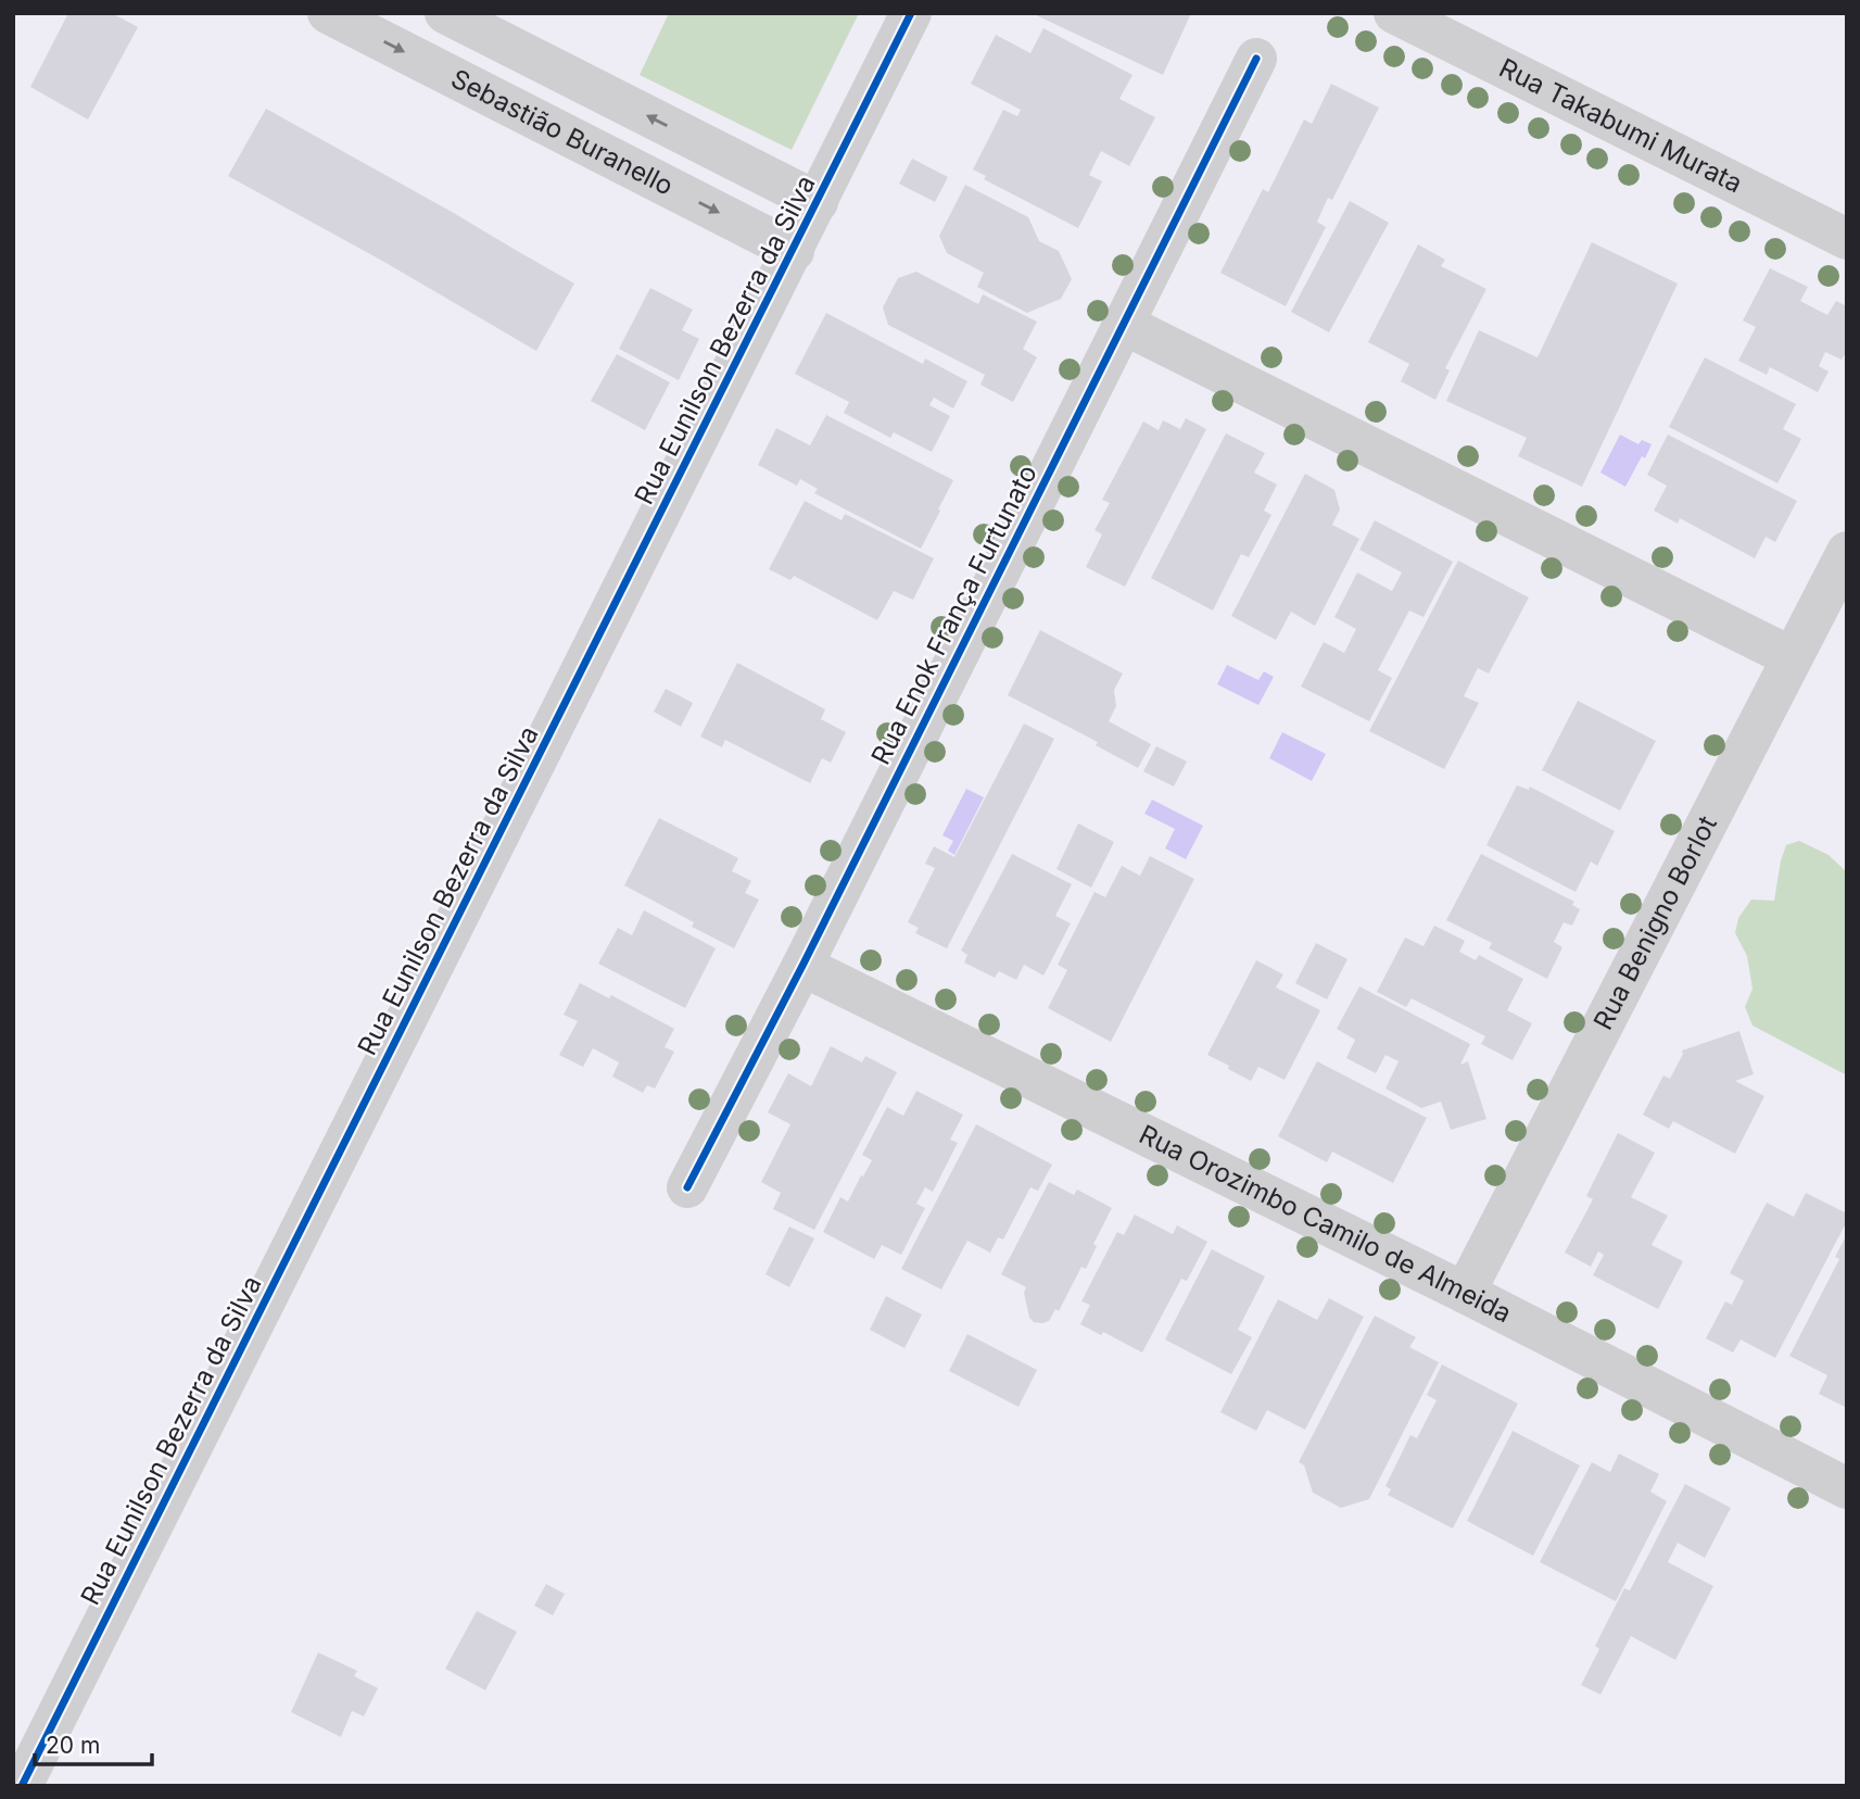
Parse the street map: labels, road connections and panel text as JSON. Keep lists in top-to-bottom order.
{
  "streets": {
    "street": [
      "Rua Takabumi Murata",
      "Sebastião Buranello",
      "Rua Eunilson Bezerra da Silva",
      "Rua Enok França Furtunato",
      "Rua Benigno Borlot",
      "Rua Orozimbo Camilo de Almeida"
    ]
  },
  "crossings": [
    ["Sebastião Buranello", "Rua Eunilson Bezerra da Silva"],
    ["Rua Enok França Furtunato", "Rua Orozimbo Camilo de Almeida"],
    ["Rua Benigno Borlot", "Rua Orozimbo Camilo de Almeida"]
  ],
  "scale_bar": "20 m"
}
